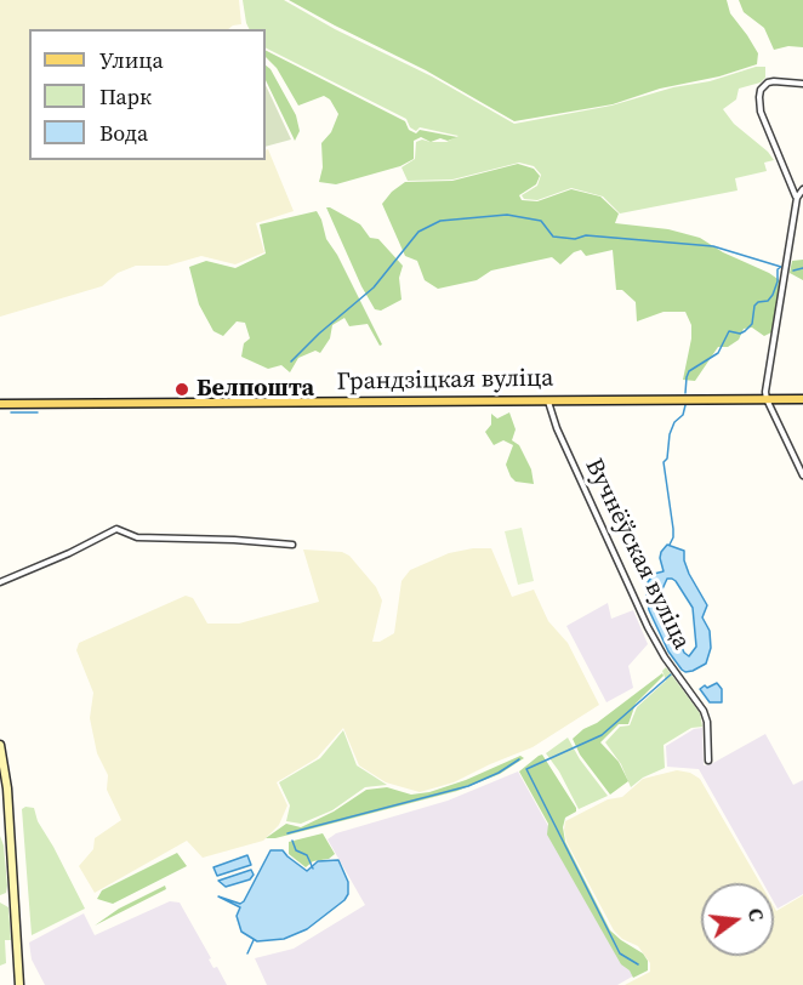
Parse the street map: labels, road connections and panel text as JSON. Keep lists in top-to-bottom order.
{
  "streets": {
    "main road": ["Грандзіцкая вуліца"],
    "street": ["Вучнёўская вуліца"]
  },
  "crossings": [
    ["Грандзіцкая вуліца", "Вучнёўская вуліца"]
  ],
  "places": ["Белпошта"],
  "legend": ["Улица", "Парк", "Вода"],
  "north": "right"
}
